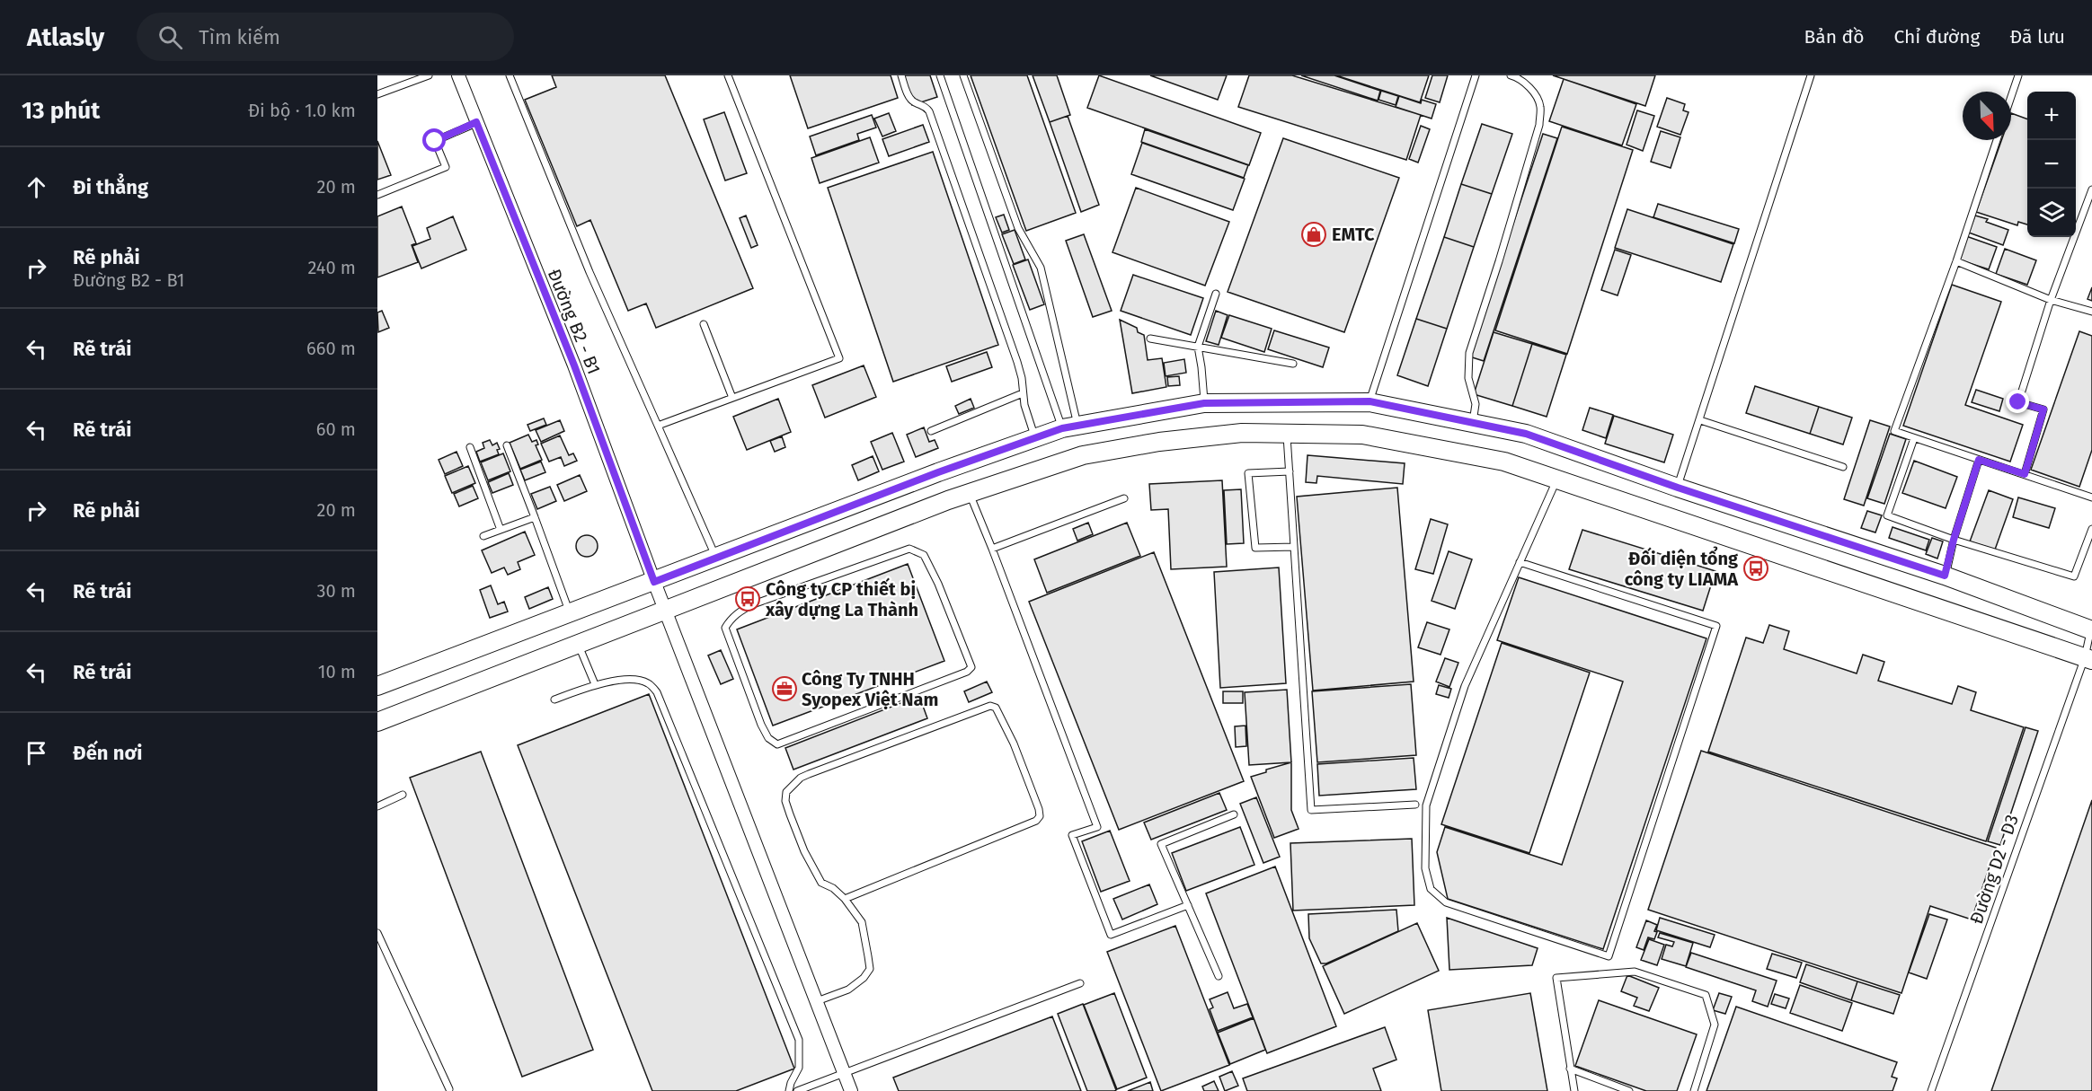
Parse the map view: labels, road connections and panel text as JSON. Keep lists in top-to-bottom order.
{
  "streets": {
    "street": ["Đường B2 - B1"],
    "lane": ["Đường D2 - D3"]
  },
  "places": {
    "shop": ["EMTC"],
    "bus stop": ["Đối diện tổng công ty LIAMA", "Công ty CP thiết bị xây dựng La Thành"],
    "office": ["Công Ty TNHH Syopex Việt Nam"]
  },
  "north": "bottom right",
  "page": {
    "header": "Atlasly",
    "search": "Tìm kiếm",
    "nav": ["Bản đồ", "Chỉ đường", "Đã lưu"],
    "heading": ["13 phút", "Đi bộ · 1.0 km"],
    "map_buttons": ["+", "−"],
    "list": [
      ["Đi thẳng", "20 m"],
      ["Rẽ phải", "Đường B2 - B1", "240 m"],
      ["Rẽ trái", "660 m"],
      ["Rẽ trái", "60 m"],
      ["Rẽ phải", "20 m"],
      ["Rẽ trái", "30 m"],
      ["Rẽ trái", "10 m"],
      "Đến nơi"
    ]
  }
}
